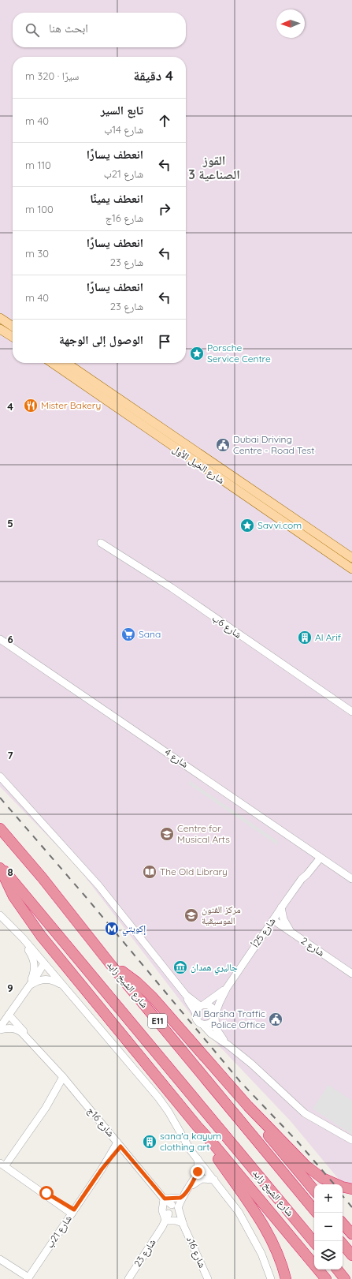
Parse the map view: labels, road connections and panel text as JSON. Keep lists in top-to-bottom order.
{
  "streets": {
    "highway": ["شارع الشيخ زايد", "E11"],
    "main road": ["شارع الخيل الأول"],
    "street": [
      "شارع 6ب",
      "شارع 4",
      "شارع 25أ",
      "شارع 2",
      "شارع 16ج",
      "شارع 21ب",
      "شارع 16د",
      "شارع 23"
    ]
  },
  "crossings": [
    ["شارع 4", "شارع 25أ"],
    ["شارع 25أ", "شارع 2"],
    ["شارع 16ج", "شارع 21ب"],
    ["شارع 16ج", "شارع 16د"],
    ["شارع 16ج", "شارع 23"],
    ["شارع 16د", "شارع 23"]
  ],
  "districts": ["القوز الصناعية 3"],
  "places": {
    "place": ["Porsche Service Centre", "Savvi.com"],
    "restaurant": ["Mister Bakery"],
    "public building": ["Dubai Driving Centre - Road Test", "Al Barsha Traffic Police Office"],
    "supermarket": ["Sana"],
    "building": ["Al Arif", "sana'a kayum clothing art"],
    "school or university": ["Centre for Musical Arts", "مركز الفنون الموسيقية"],
    "library": ["The Old Library"],
    "metro station": ["إكويتي"],
    "museum": ["جاليري همدان"]
  },
  "north": "left",
  "page": {
    "search": "ابحث هنا",
    "heading": ["4 دقيقة", "سيرًا · 320 m"],
    "list": [
      ["تابع السير", "شارع 14ب", "40 m"],
      ["انعطف يسارًا", "شارع 21ب", "110 m"],
      ["انعطف يمينًا", "شارع 16ج", "100 m"],
      ["انعطف يسارًا", "شارع 23", "30 m"],
      ["انعطف يسارًا", "شارع 23", "40 m"],
      "الوصول إلى الوجهة"
    ],
    "map_buttons": ["+", "−"]
  },
  "grid": {
    "rows": [
      "4",
      "5",
      "6",
      "7",
      "8",
      "9"
    ]
  }
}
